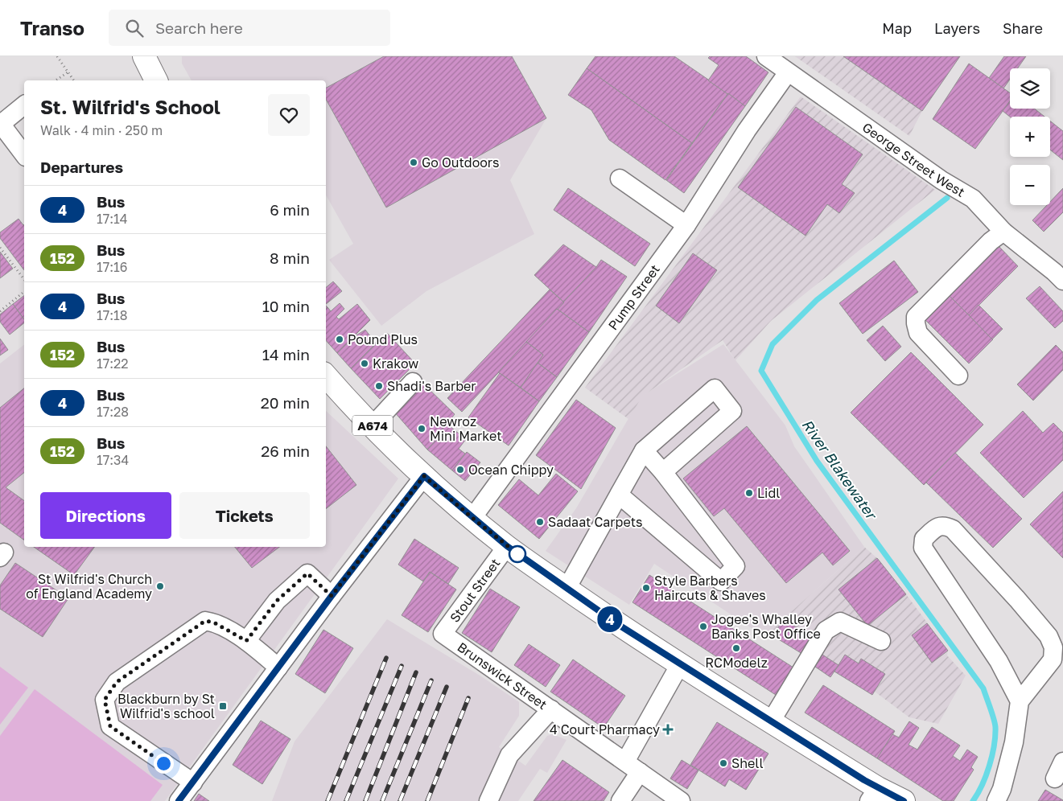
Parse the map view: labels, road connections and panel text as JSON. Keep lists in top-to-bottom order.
{
  "streets": {
    "main road": ["A674"],
    "street": [
      "George Street West",
      "Pump Street",
      "Stout Street",
      "Brunswick Street"
    ]
  },
  "crossings": [
    ["George Street West", "Pump Street"],
    ["Pump Street", "A674"],
    ["A674", "Stout Street"],
    ["Stout Street", "Brunswick Street"]
  ],
  "water": ["River Blakewater"],
  "places": {
    "other": [
      "Go Outdoors",
      "Pound Plus",
      "Krakow",
      "Shadi's Barber",
      "Newroz Mini Market",
      "Ocean Chippy",
      "Lidl",
      "Sadaat Carpets",
      "St Wilfrid's Church of England Academy",
      "Style Barbers Haircuts & Shaves",
      "Jogee's Whalley Banks Post Office",
      "RCModelz",
      "Shell"
    ],
    "transit": ["Blackburn by St Wilfrid's school"],
    "health": ["4 Court Pharmacy"]
  },
  "lines": ["bus line 4"],
  "page": {
    "header": "Transo",
    "search": "Search here",
    "nav": ["Map", "Layers", "Share"],
    "on_map": "4",
    "map_buttons": ["+", "−"],
    "heading": [
      ["St. Wilfrid's School", "Walk · 4 min · 250 m"],
      "Departures"
    ],
    "list": [
      {
        "mark": "4",
        "name": "Bus",
        "note": "17:14",
        "value": "6 min"
      },
      {
        "mark": "152",
        "name": "Bus",
        "note": "17:16",
        "value": "8 min"
      },
      {
        "mark": "4",
        "name": "Bus",
        "note": "17:18",
        "value": "10 min"
      },
      {
        "mark": "152",
        "name": "Bus",
        "note": "17:22",
        "value": "14 min"
      },
      {
        "mark": "4",
        "name": "Bus",
        "note": "17:28",
        "value": "20 min"
      },
      {
        "mark": "152",
        "name": "Bus",
        "note": "17:34",
        "value": "26 min"
      }
    ],
    "buttons": ["Directions", "Tickets"]
  }
}
